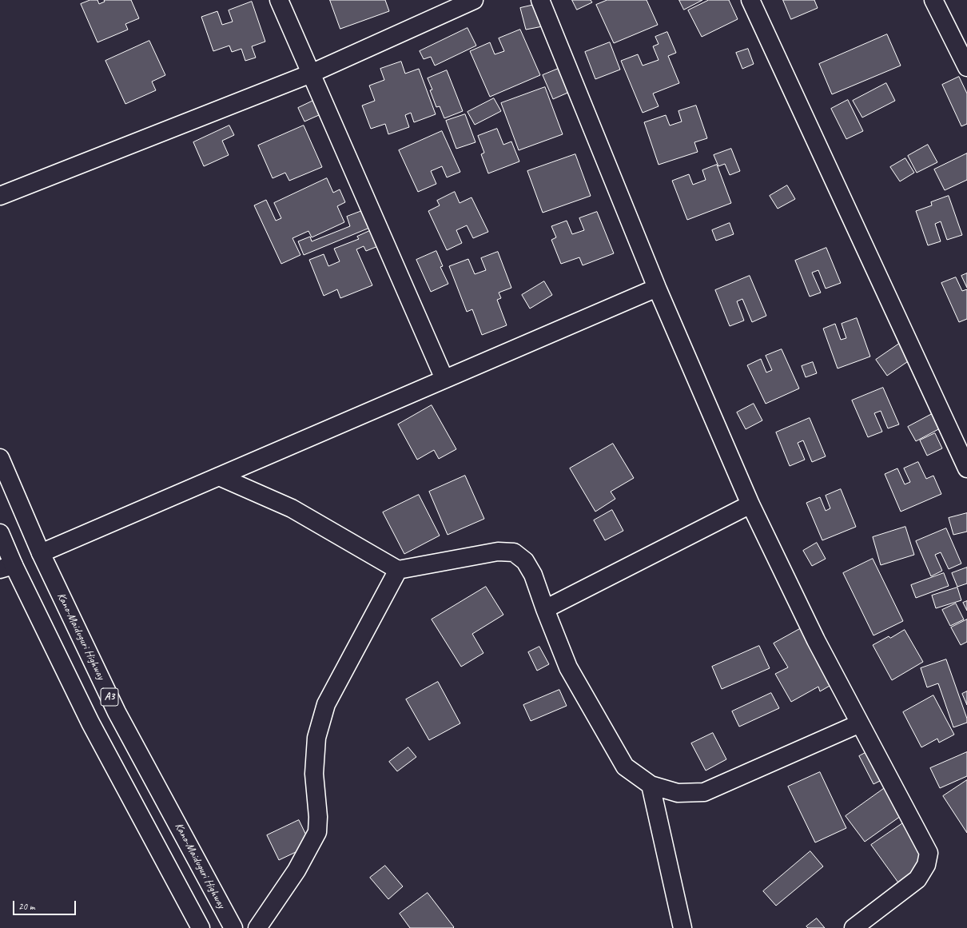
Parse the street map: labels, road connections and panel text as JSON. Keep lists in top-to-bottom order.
{
  "streets": {
    "main road": ["Kano-Maiduguri Highway", "A3"]
  },
  "scale_bar": "20 m"
}
